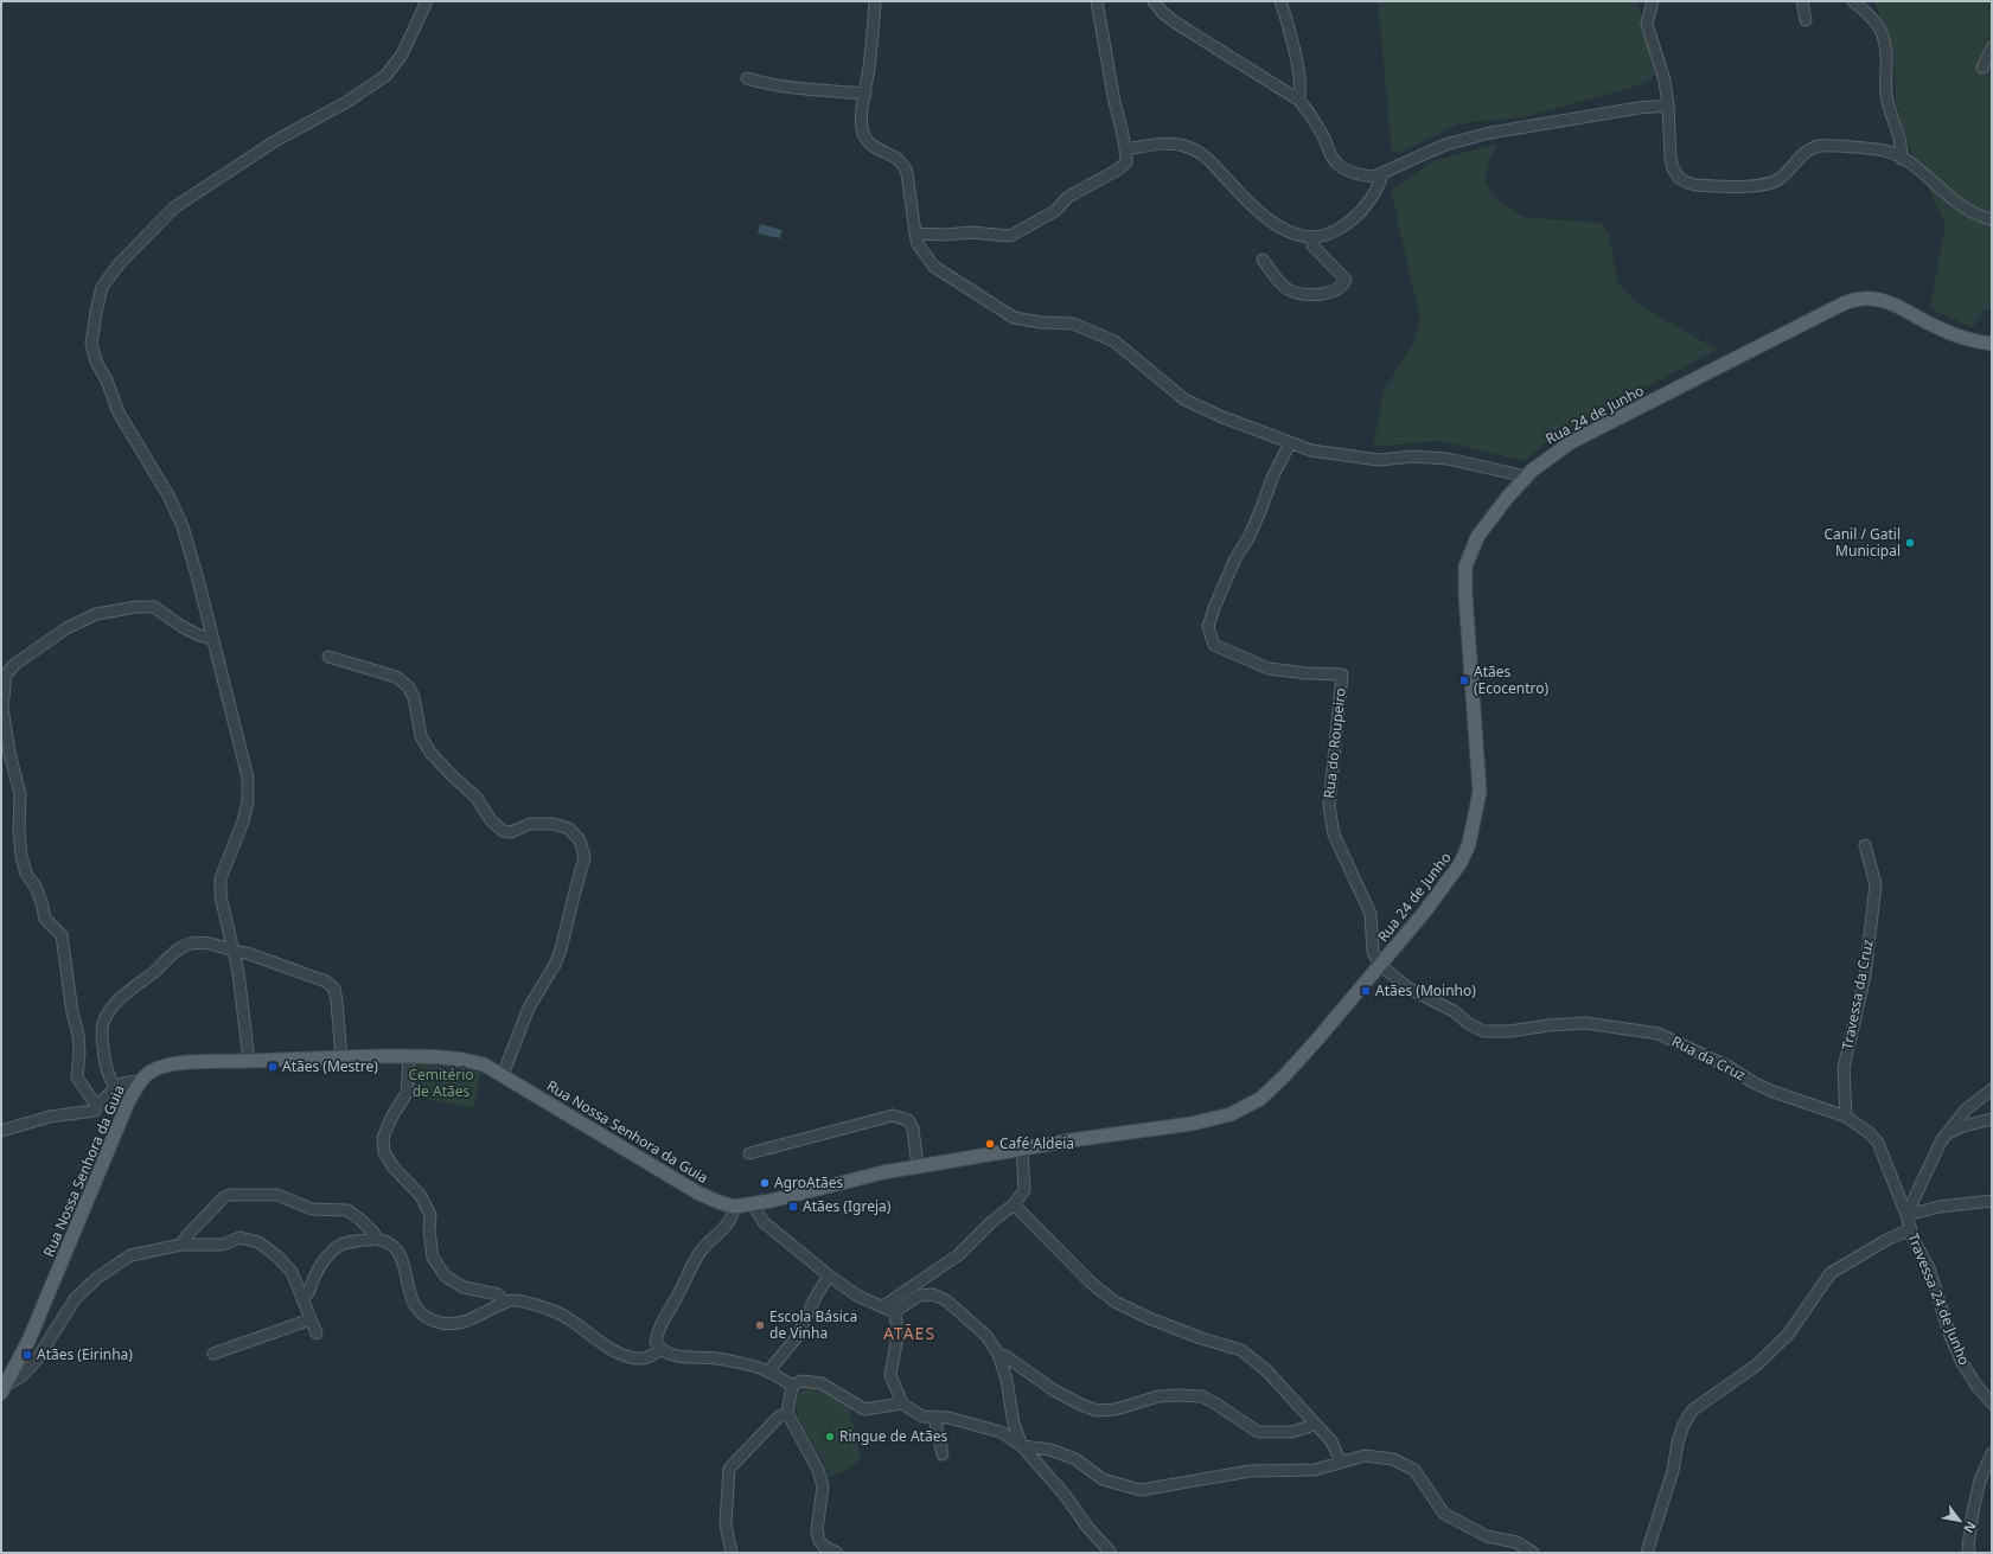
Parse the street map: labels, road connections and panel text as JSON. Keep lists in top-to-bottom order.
{
  "streets": {
    "main road": ["Rua 24 de Junho", "Rua Nossa Senhora da Guia"],
    "street": [
      "Rua do Roupeiro",
      "Travessa da Cruz",
      "Rua da Cruz",
      "Travessa 24 de Junho"
    ]
  },
  "crossings": [
    ["Rua 24 de Junho", "Rua do Roupeiro"],
    ["Rua 24 de Junho", "Rua da Cruz"],
    ["Rua 24 de Junho", "Rua Nossa Senhora da Guia"],
    ["Rua do Roupeiro", "Rua da Cruz"],
    ["Rua do Roupeiro", "Rua Nossa Senhora da Guia"],
    ["Travessa da Cruz", "Rua da Cruz"],
    ["Rua da Cruz", "Rua Nossa Senhora da Guia"],
    ["Rua da Cruz", "Travessa 24 de Junho"]
  ],
  "districts": ["ATÃES"],
  "parks": ["Cemitério de Atães"],
  "places": {
    "other": [
      "Canil / Gatil Municipal",
      "Café Aldeia",
      "AgroAtães",
      "Escola Básica de Vinha",
      "Ringue de Atães"
    ],
    "transit": [
      "Atães (Ecocentro)",
      "Atães (Moinho)",
      "Atães (Mestre)",
      "Atães (Igreja)",
      "Atães (Eirinha)"
    ]
  },
  "north": "bottom right"
}
